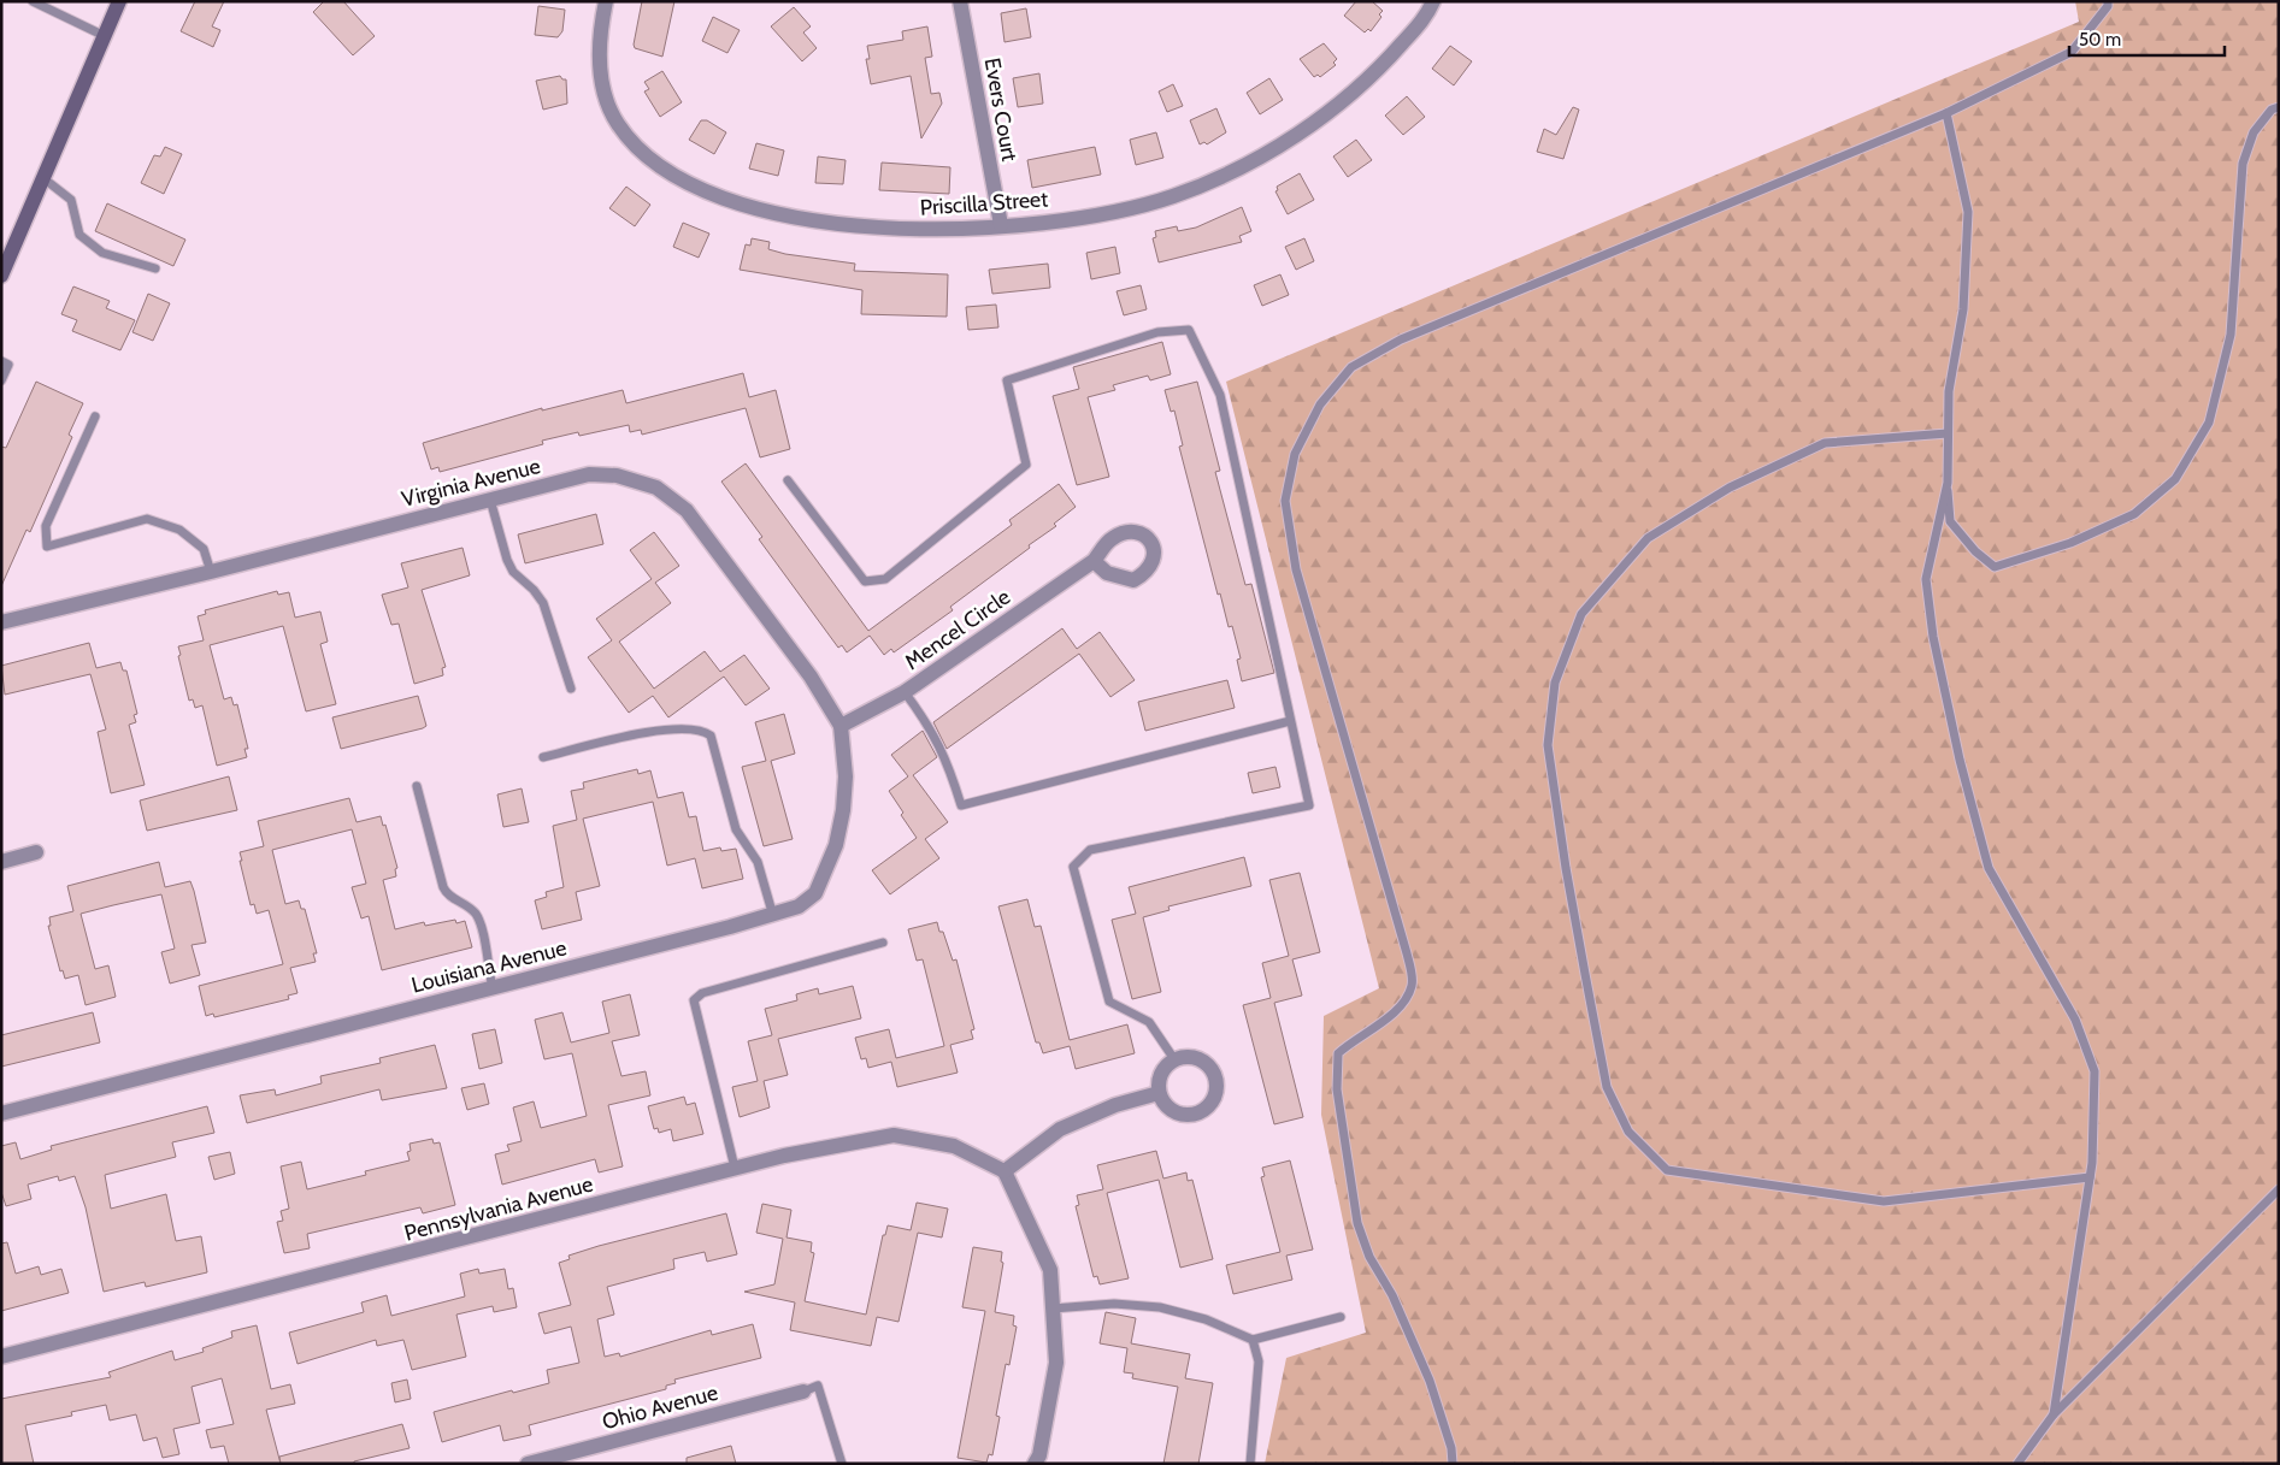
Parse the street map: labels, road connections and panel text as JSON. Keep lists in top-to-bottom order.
{
  "streets": {
    "street": [
      "Evers Court",
      "Priscilla Street",
      "Virginia Avenue",
      "Mencel Circle",
      "Louisiana Avenue",
      "Pennsylvania Avenue",
      "Ohio Avenue"
    ]
  },
  "crossings": [
    ["Evers Court", "Priscilla Street"],
    ["Virginia Avenue", "Mencel Circle"],
    ["Virginia Avenue", "Louisiana Avenue"],
    ["Mencel Circle", "Louisiana Avenue"]
  ],
  "scale_bar": "50 m"
}
